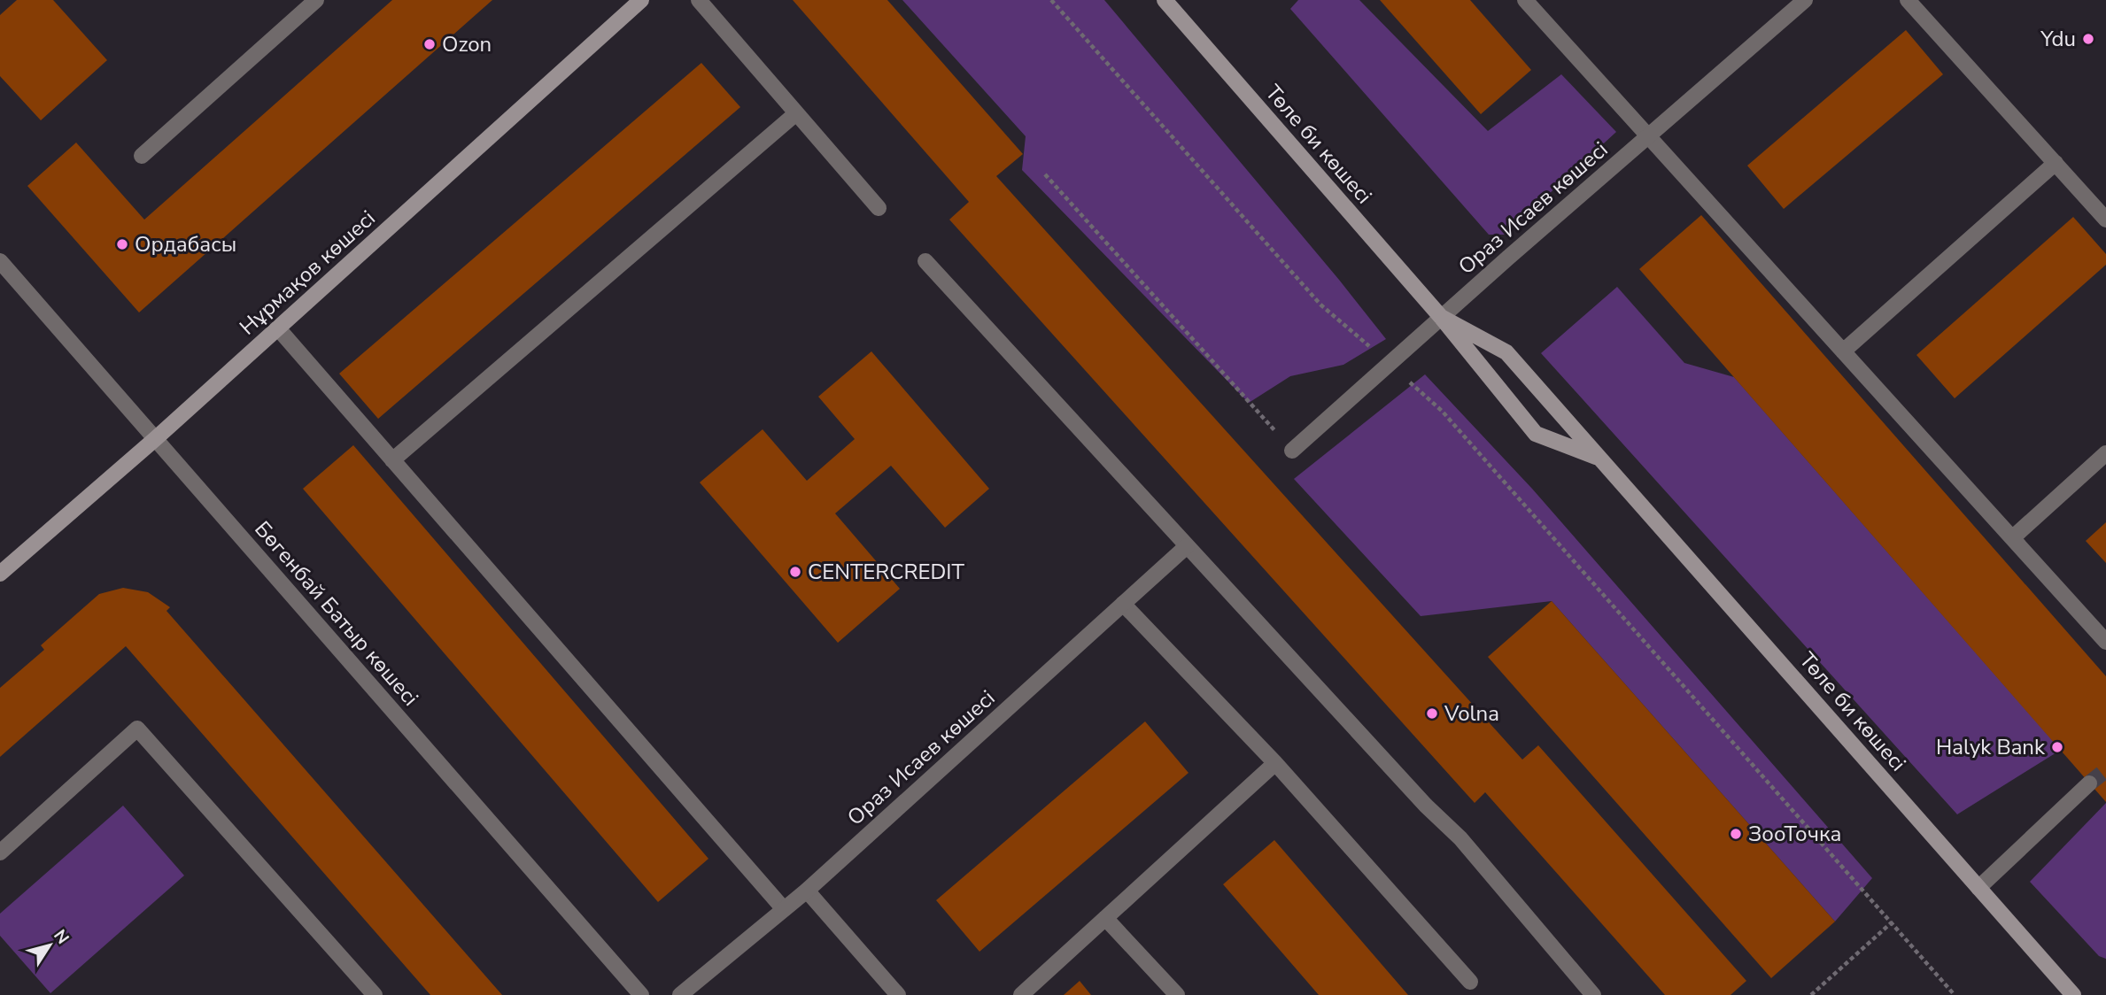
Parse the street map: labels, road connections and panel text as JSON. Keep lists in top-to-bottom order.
{
  "streets": {
    "main road": ["Төле би көшесі", "Нұрмақов көшесі"],
    "street": ["Ораз Исаев көшесі", "Бөгенбай Батыр көшесі"]
  },
  "crossings": [
    ["Төле би көшесі", "Ораз Исаев көшесі"],
    ["Нұрмақов көшесі", "Бөгенбай Батыр көшесі"]
  ],
  "places": [
    "Ydu",
    "Ozon",
    "Ордабасы",
    "CENTERCREDIT",
    "Volna",
    "Halyk Bank",
    "ЗооТочка"
  ],
  "north": "top right"
}
